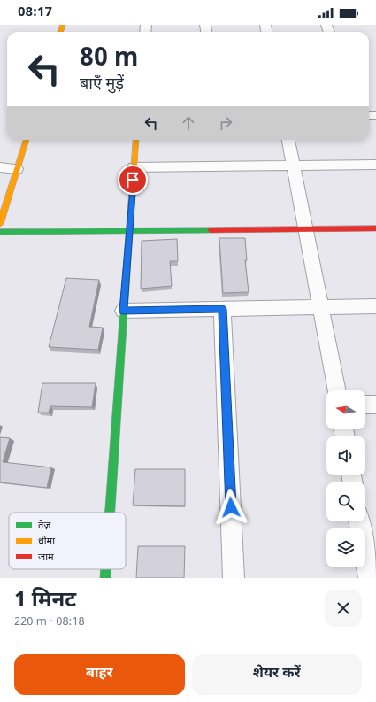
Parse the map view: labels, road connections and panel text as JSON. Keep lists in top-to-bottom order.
{
  "legend": ["तेज़", "धीमा", "जाम"],
  "north": "left",
  "page": {
    "status": "08:17",
    "turn": ["80 m", "बाएँ मुड़ें"],
    "heading": ["1 मिनट", "220 m · 08:18"],
    "buttons": ["बाहर", "शेयर करें"]
  }
}
